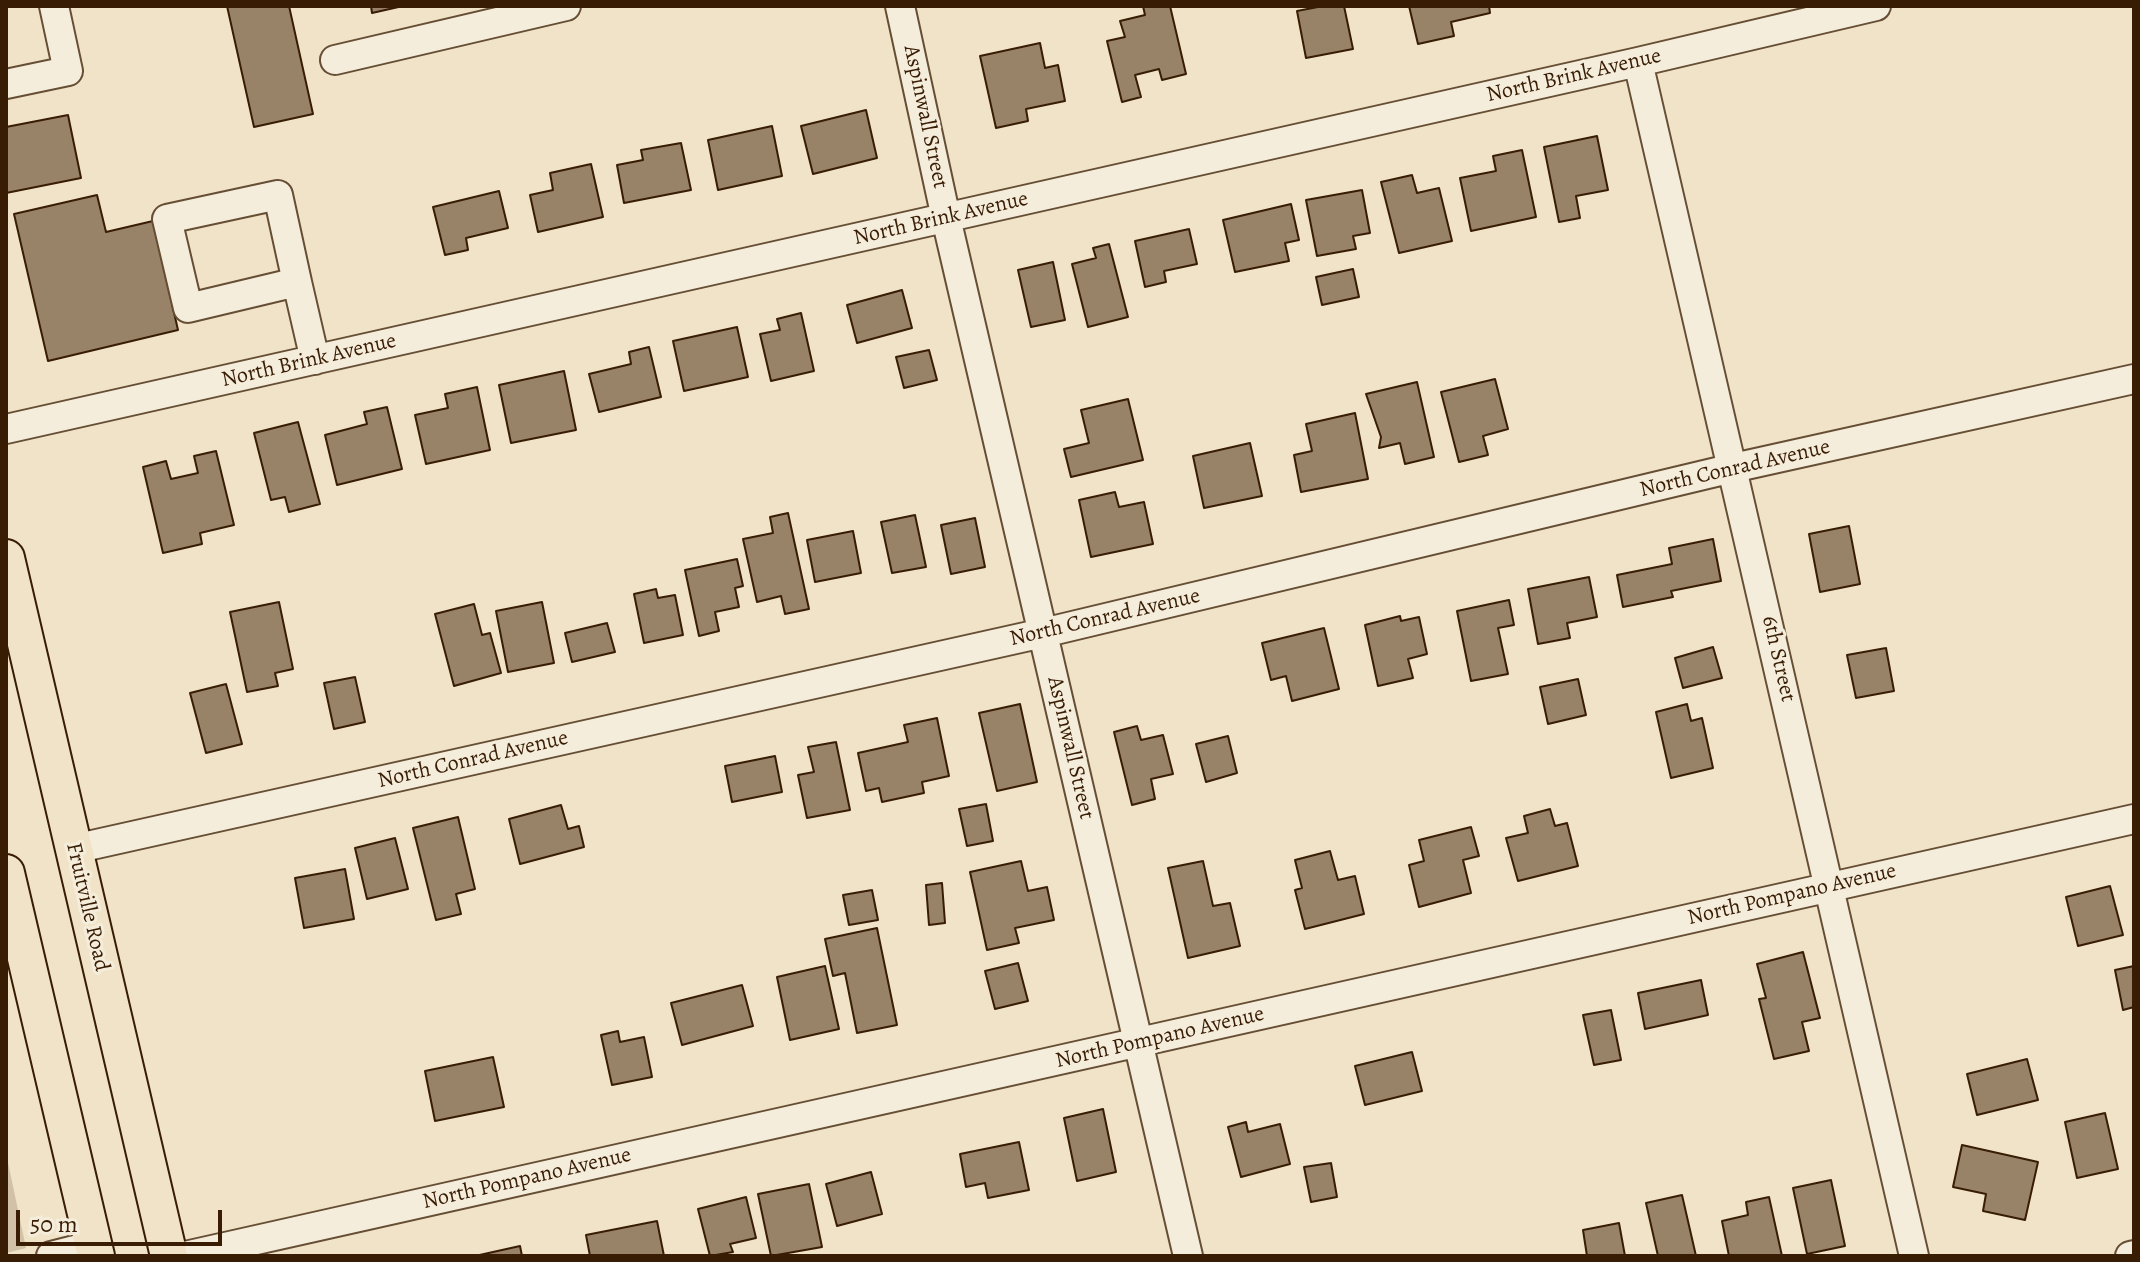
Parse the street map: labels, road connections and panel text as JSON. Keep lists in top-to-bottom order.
{
  "streets": {
    "main road": ["Fruitville Road"],
    "street": [
      "North Brink Avenue",
      "Aspinwall Street",
      "North Conrad Avenue",
      "6th Street",
      "North Pompano Avenue"
    ]
  },
  "crossings": [
    ["North Brink Avenue", "Aspinwall Street"],
    ["North Brink Avenue", "6th Street"],
    ["Aspinwall Street", "North Conrad Avenue"],
    ["Aspinwall Street", "North Pompano Avenue"],
    ["North Conrad Avenue", "6th Street"],
    ["North Conrad Avenue", "Fruitville Road"],
    ["6th Street", "North Pompano Avenue"]
  ],
  "scale_bar": "50 m"
}
